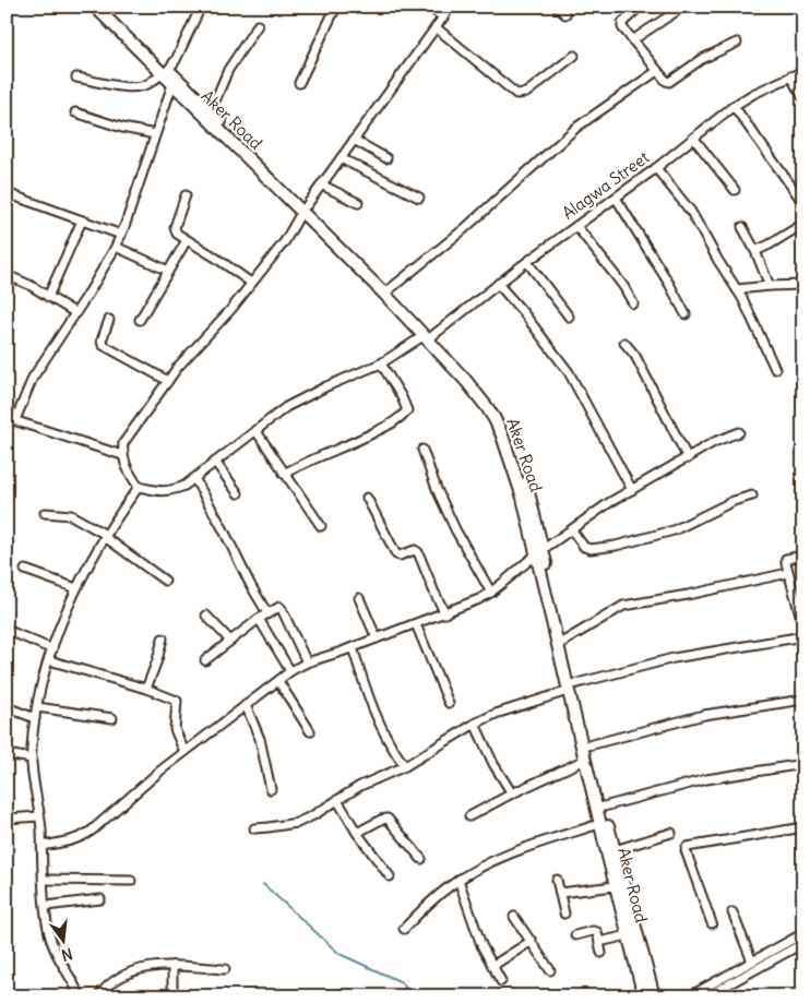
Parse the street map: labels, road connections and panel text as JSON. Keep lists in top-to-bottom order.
{
  "streets": {
    "street": ["Aker Road", "Alagwa Street"]
  },
  "crossings": [
    ["Aker Road", "Alagwa Street"]
  ],
  "north": "bottom"
}
